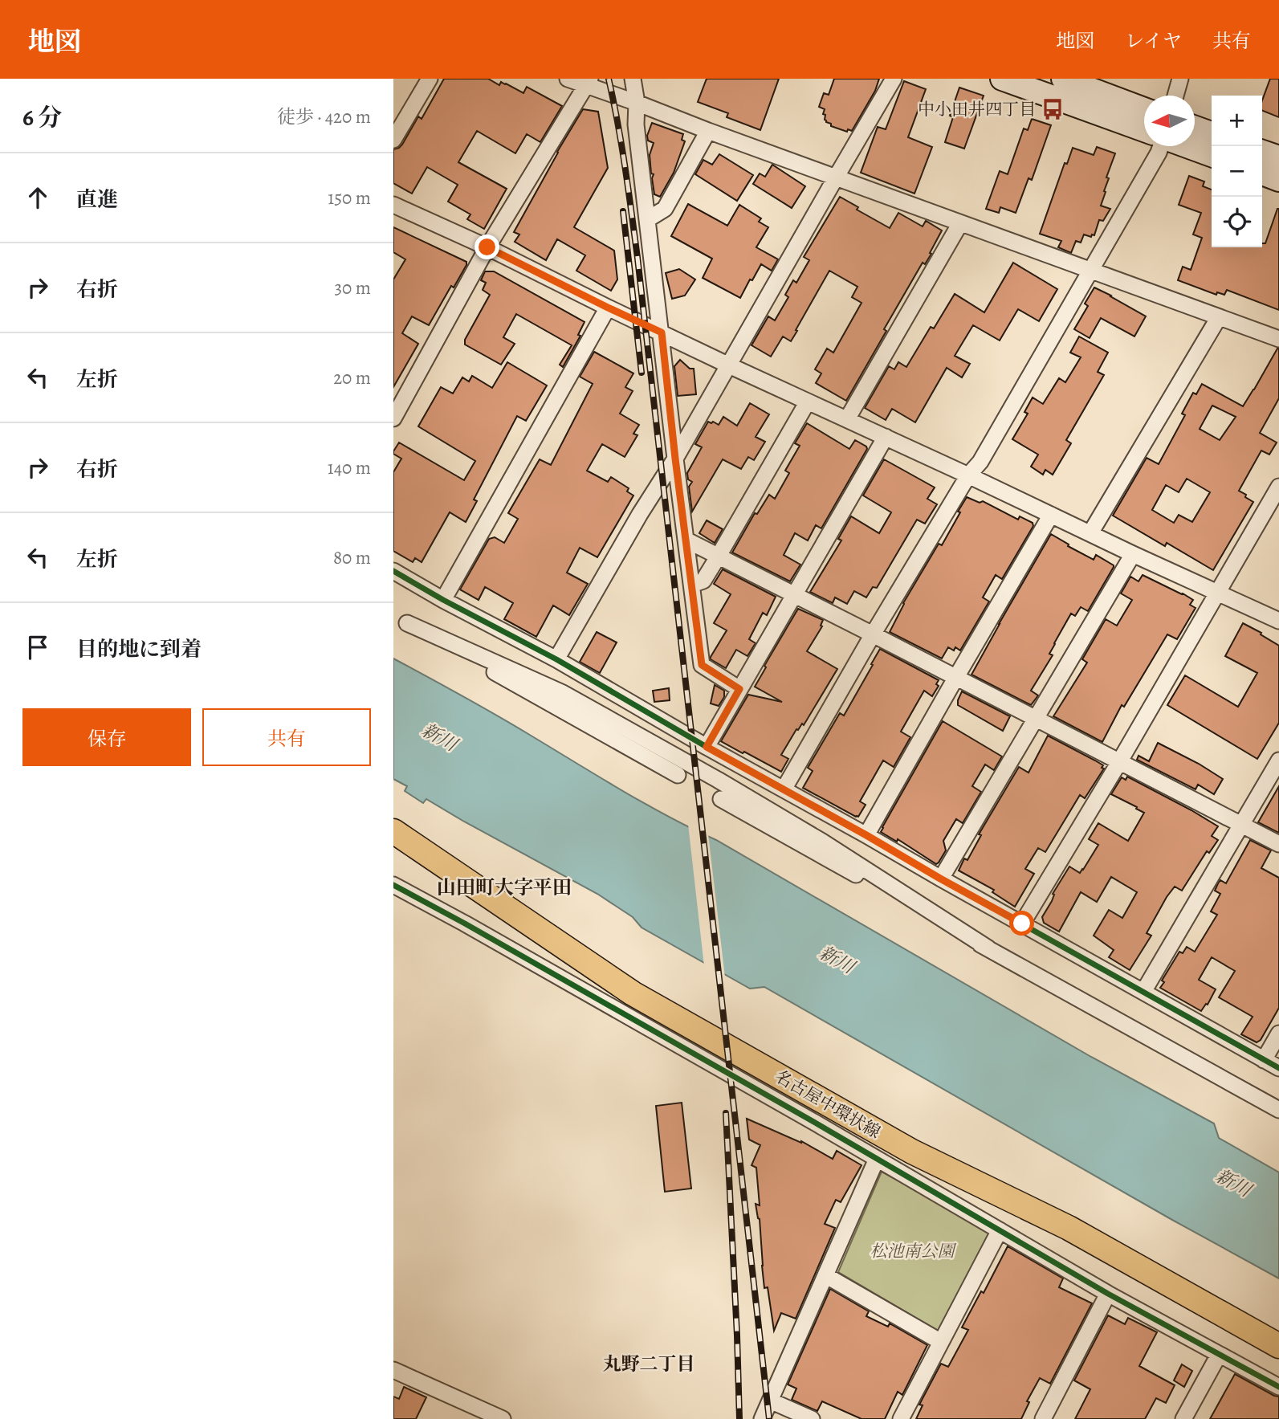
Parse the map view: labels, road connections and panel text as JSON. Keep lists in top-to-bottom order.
{
  "streets": {
    "main road": ["名古屋中環状線"]
  },
  "districts": ["山田町大字平田", "丸野二丁目"],
  "water": ["新川"],
  "parks": ["松池南公園"],
  "places": {
    "bus stop": ["中小田井四丁目"]
  },
  "north": "left",
  "page": {
    "header": "地図",
    "nav": ["地図", "レイヤ", "共有"],
    "heading": ["6 分", "徒歩 · 420 m"],
    "map_buttons": ["+", "−"],
    "list": [
      ["直進", "150 m"],
      ["右折", "30 m"],
      ["左折", "20 m"],
      ["右折", "140 m"],
      ["左折", "80 m"],
      "目的地に到着"
    ],
    "buttons": ["保存", "共有"]
  }
}
